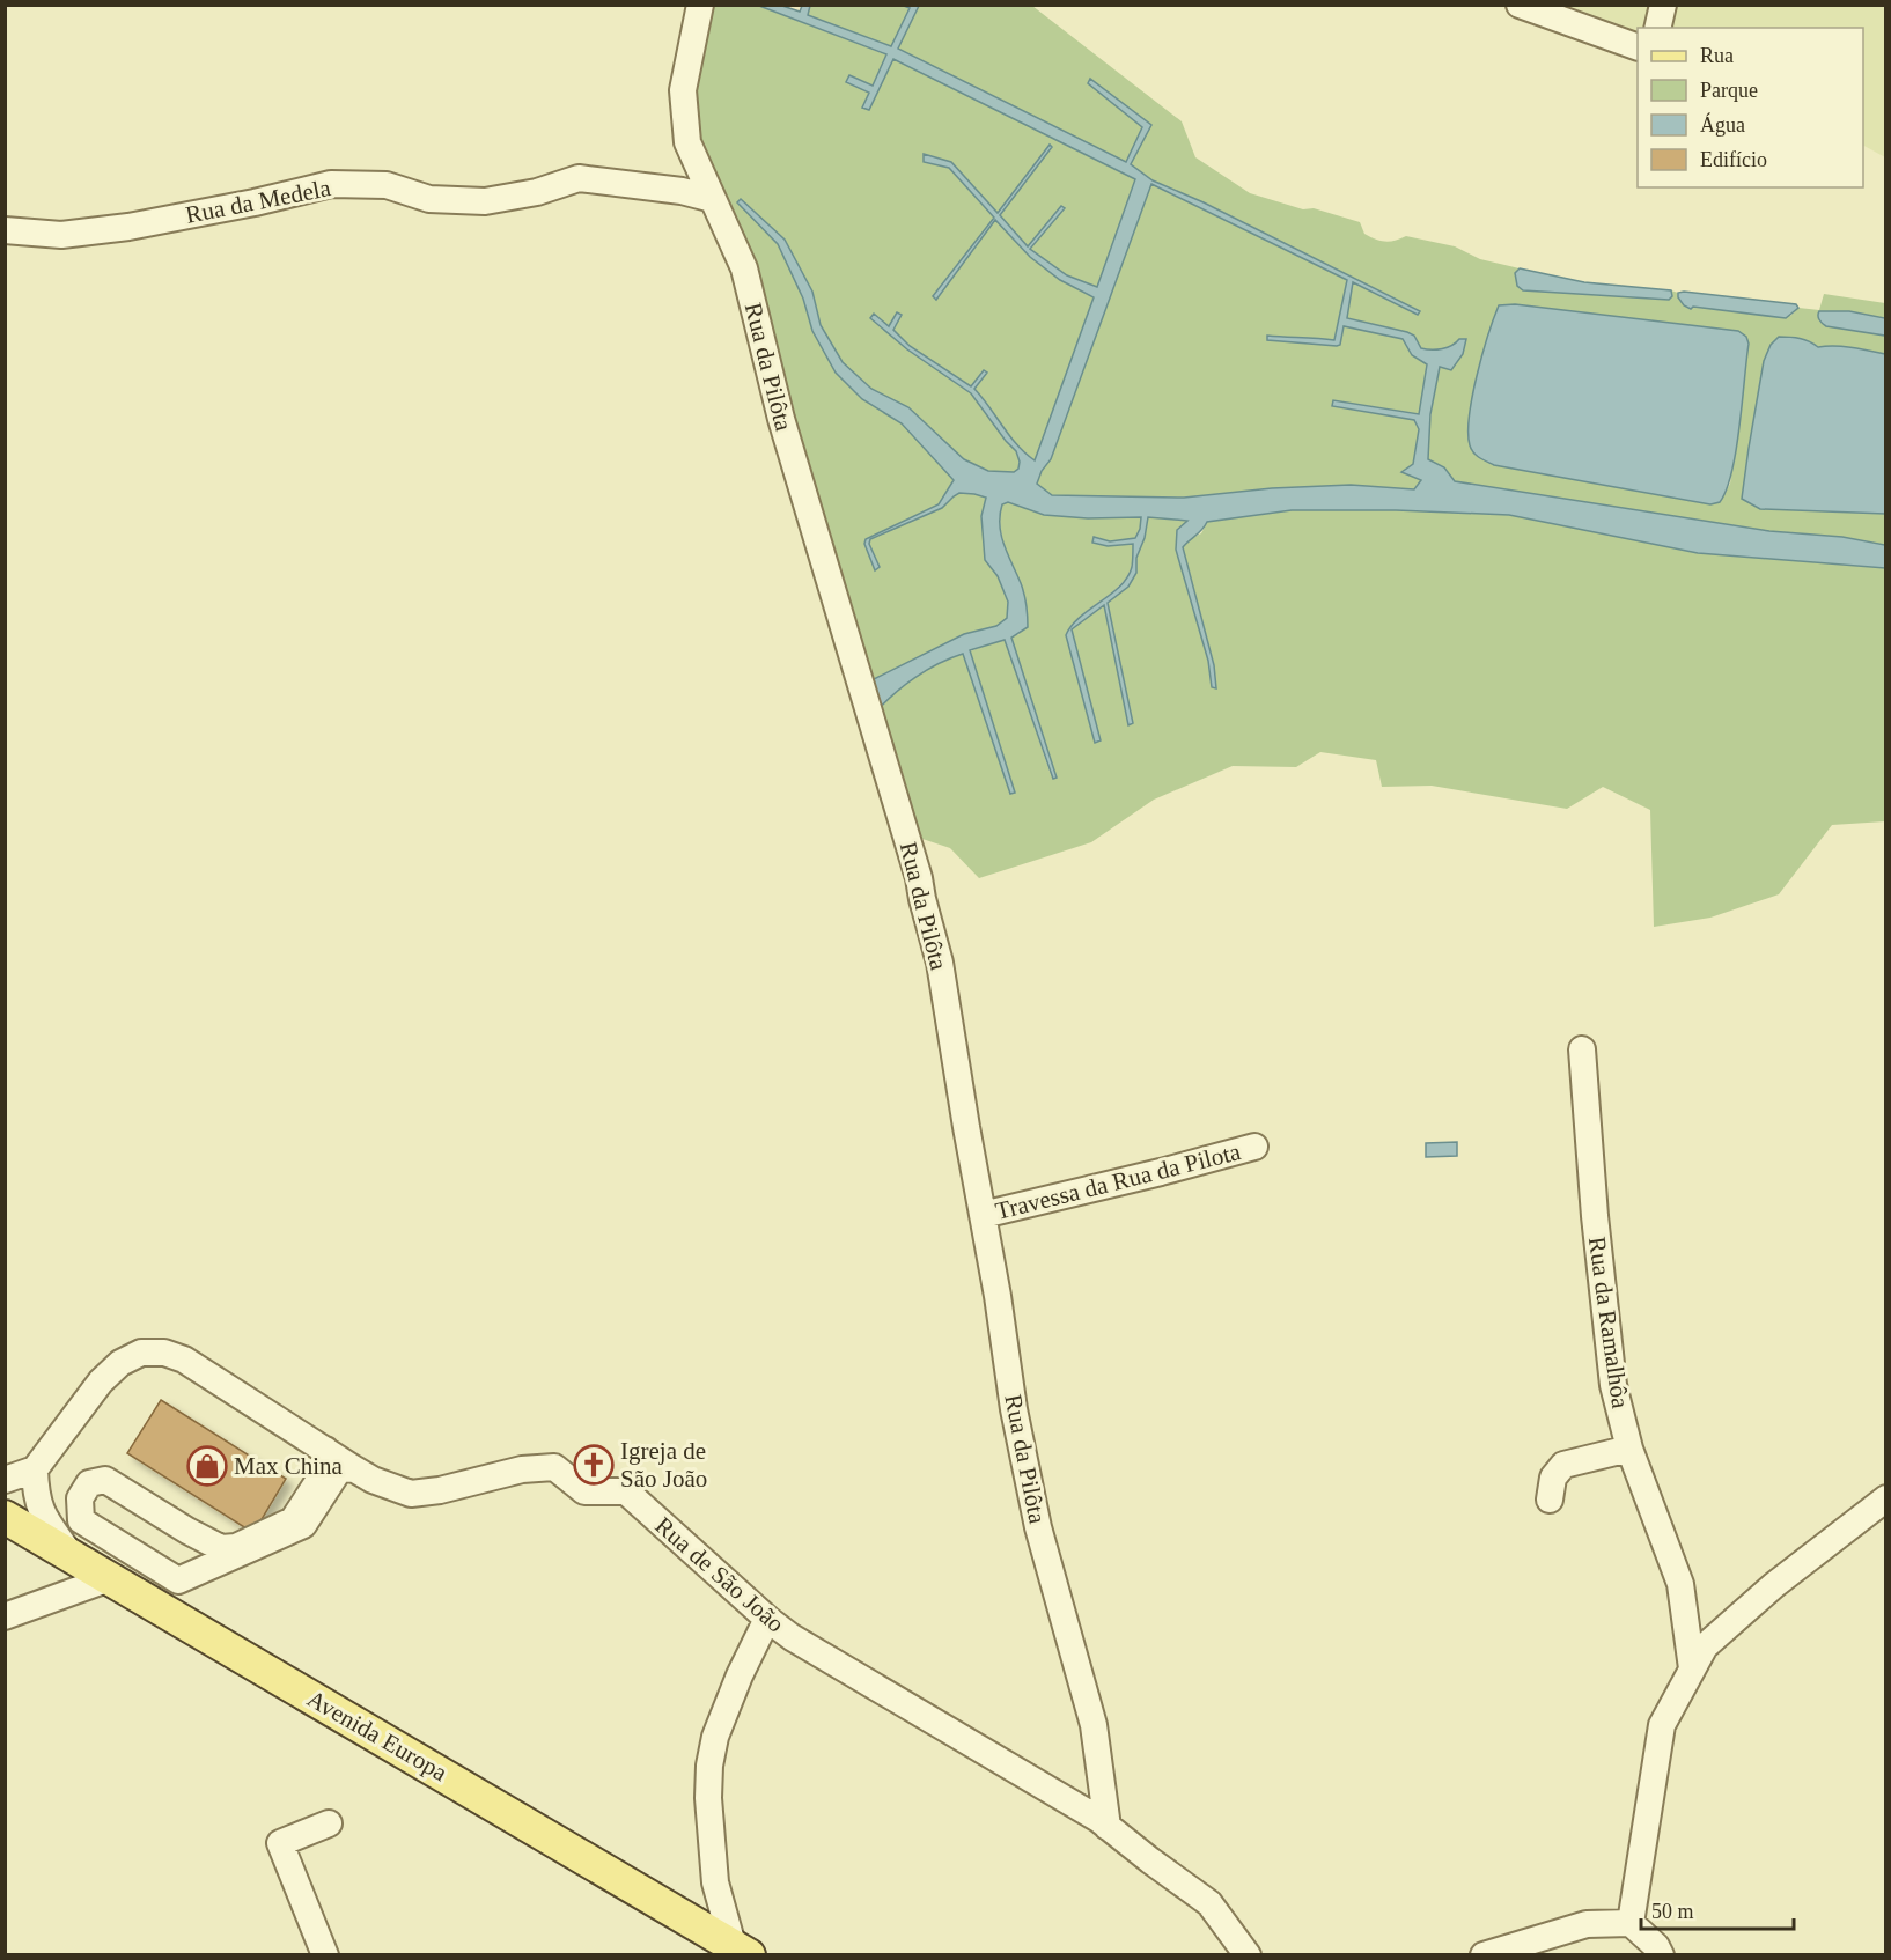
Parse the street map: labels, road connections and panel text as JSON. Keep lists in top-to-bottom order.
{
  "streets": {
    "main road": ["Avenida Europa"],
    "street": [
      "Rua da Medela",
      "Rua da Pilôta",
      "Travessa da Rua da Pilota",
      "Rua da Ramalhôa",
      "Rua de São João"
    ]
  },
  "crossings": [
    ["Rua da Medela", "Rua da Pilôta"],
    ["Rua da Pilôta", "Travessa da Rua da Pilota"],
    ["Rua da Pilôta", "Rua de São João"]
  ],
  "places": {
    "church": ["Igreja de São João"],
    "shop": ["Max China"]
  },
  "legend": [
    "Rua",
    "Parque",
    "Água",
    "Edifício"
  ],
  "scale_bar": "50 m"
}
